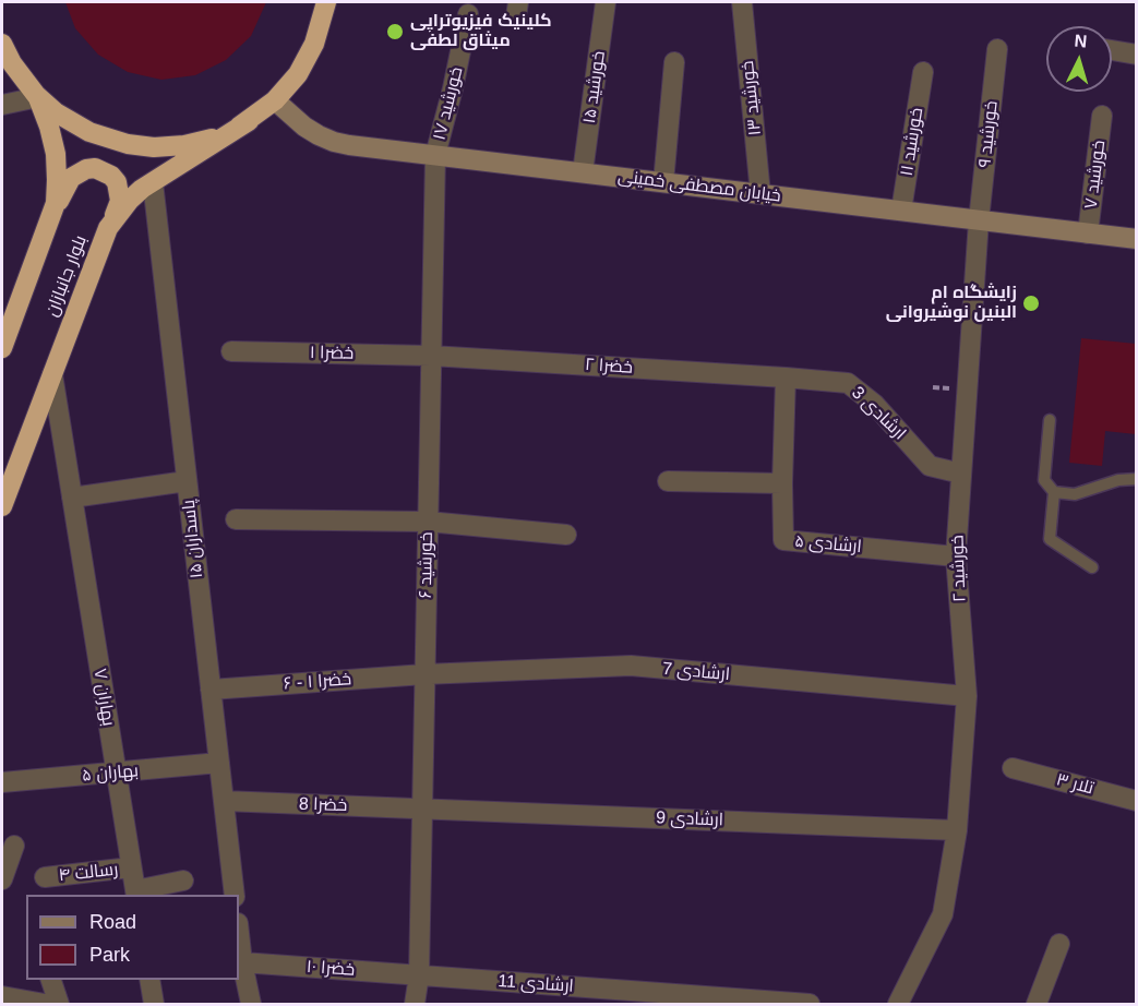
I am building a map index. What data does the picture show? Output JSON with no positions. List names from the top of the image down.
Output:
{
  "streets": {
    "highway": ["بلوار جانبازان"],
    "main road": ["خیابان مصطفی خمینی"],
    "street": [
      "خورشید ۱۵",
      "خورشید ۱۳",
      "خورشید ۱۷",
      "خورشید ۹",
      "خورشید ۱۱",
      "خورشید ۷",
      "خضرا ۱",
      "خضرا ۲",
      "ارشادی 3",
      "پاسداران ۱۵",
      "ارشادی ۵",
      "خورشید ۶",
      "خورشید ۲",
      "ارشادی 7",
      "خضرا ۱ - ۶",
      "بهاران ۷",
      "بهاران ۵",
      "تلار ۳",
      "خضرا 8",
      "ارشادی 9",
      "رسالت ۴",
      "خضرا ۱۰",
      "ارشادی 11"
    ]
  },
  "crossings": [
    ["خورشید ۱۵", "خیابان مصطفی خمینی"],
    ["خورشید ۱۳", "خیابان مصطفی خمینی"],
    ["خورشید ۱۷", "خیابان مصطفی خمینی"],
    ["خورشید ۱۷", "خورشید ۶"],
    ["خورشید ۹", "خیابان مصطفی خمینی"],
    ["خورشید ۹", "خورشید ۲"],
    ["خورشید ۱۱", "خیابان مصطفی خمینی"],
    ["خورشید ۷", "خیابان مصطفی خمینی"],
    ["خیابان مصطفی خمینی", "خورشید ۶"],
    ["خیابان مصطفی خمینی", "خورشید ۲"],
    ["بلوار جانبازان", "پاسداران ۱۵"],
    ["بلوار جانبازان", "بهاران ۷"],
    ["خضرا ۱", "خضرا ۲"],
    ["خضرا ۱", "خورشید ۶"],
    ["خضرا ۲", "ارشادی 3"],
    ["خضرا ۲", "ارشادی ۵"],
    ["خضرا ۲", "خورشید ۶"],
    ["ارشادی 3", "ارشادی ۵"],
    ["ارشادی 3", "خورشید ۲"],
    ["پاسداران ۱۵", "خضرا ۱ - ۶"],
    ["پاسداران ۱۵", "بهاران ۵"],
    ["پاسداران ۱۵", "خضرا 8"],
    ["ارشادی ۵", "خورشید ۲"],
    ["خورشید ۶", "ارشادی 7"],
    ["خورشید ۶", "خضرا ۱ - ۶"],
    ["خورشید ۶", "خضرا 8"],
    ["خورشید ۶", "ارشادی 9"],
    ["خورشید ۶", "خضرا ۱۰"],
    ["خورشید ۶", "ارشادی 11"],
    ["خورشید ۲", "ارشادی 7"],
    ["خورشید ۲", "ارشادی 9"],
    ["ارشادی 7", "خضرا ۱ - ۶"],
    ["بهاران ۷", "بهاران ۵"],
    ["بهاران ۷", "رسالت ۴"],
    ["خضرا 8", "ارشادی 9"],
    ["خضرا ۱۰", "ارشادی 11"]
  ],
  "places": ["کلینیک فیزیوتراپی میثاق لطفی", "زایشگاه ام البنین نوشیروانی"],
  "legend": ["Road", "Park"],
  "north": "top"
}
